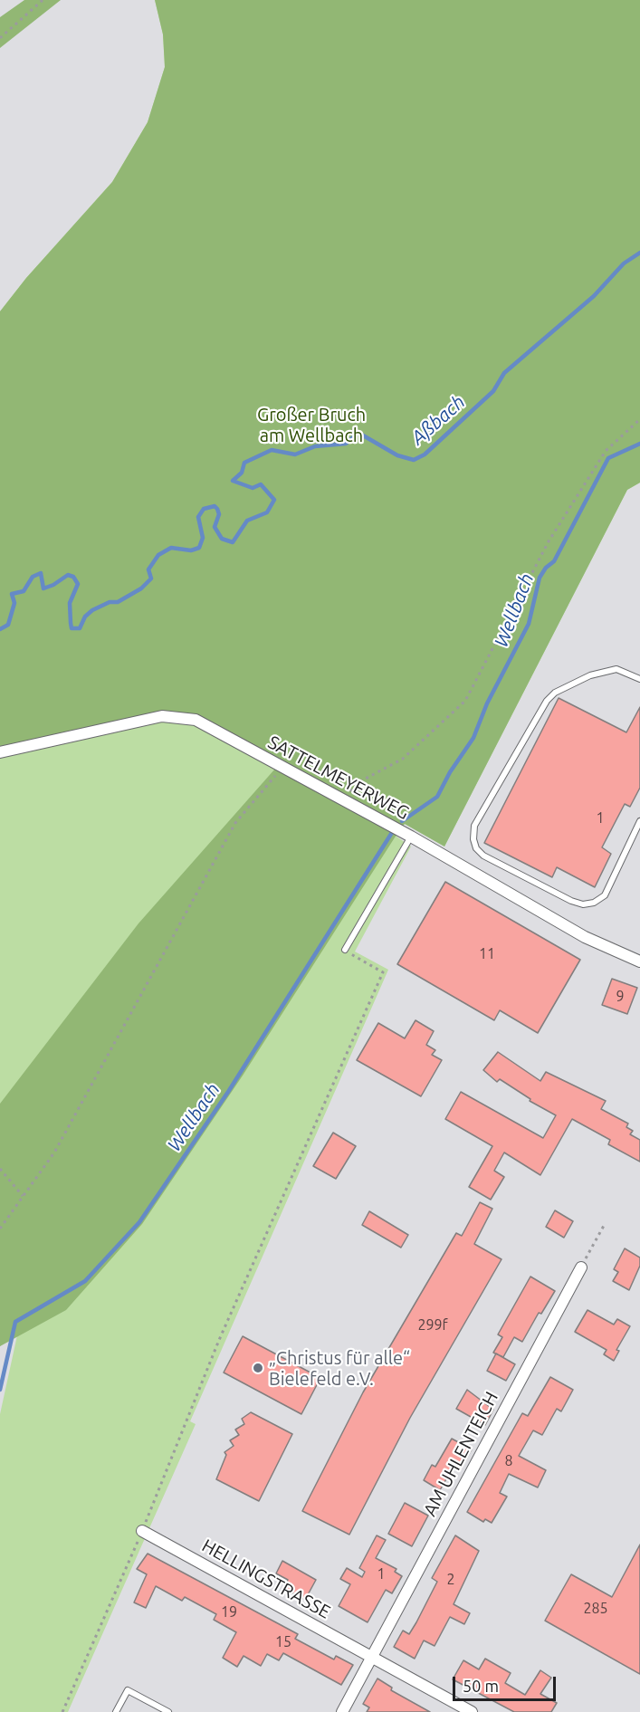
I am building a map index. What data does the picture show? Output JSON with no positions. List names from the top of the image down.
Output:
{
  "streets": {
    "street": ["SATTELMEYERWEG", "AM UHLENTEICH", "HELLINGSTRASSE"]
  },
  "crossings": [
    ["AM UHLENTEICH", "HELLINGSTRASSE"]
  ],
  "water": ["Aßbach", "Wellbach"],
  "parks": ["Großer Bruch am Wellbach"],
  "places": ["„Christus für alle“ Bielefeld e.V."],
  "house_numbers": [
    "1",
    "11",
    "9",
    "299f",
    "8",
    "1",
    "2",
    "285",
    "19",
    "15"
  ],
  "scale_bar": "50 m"
}
